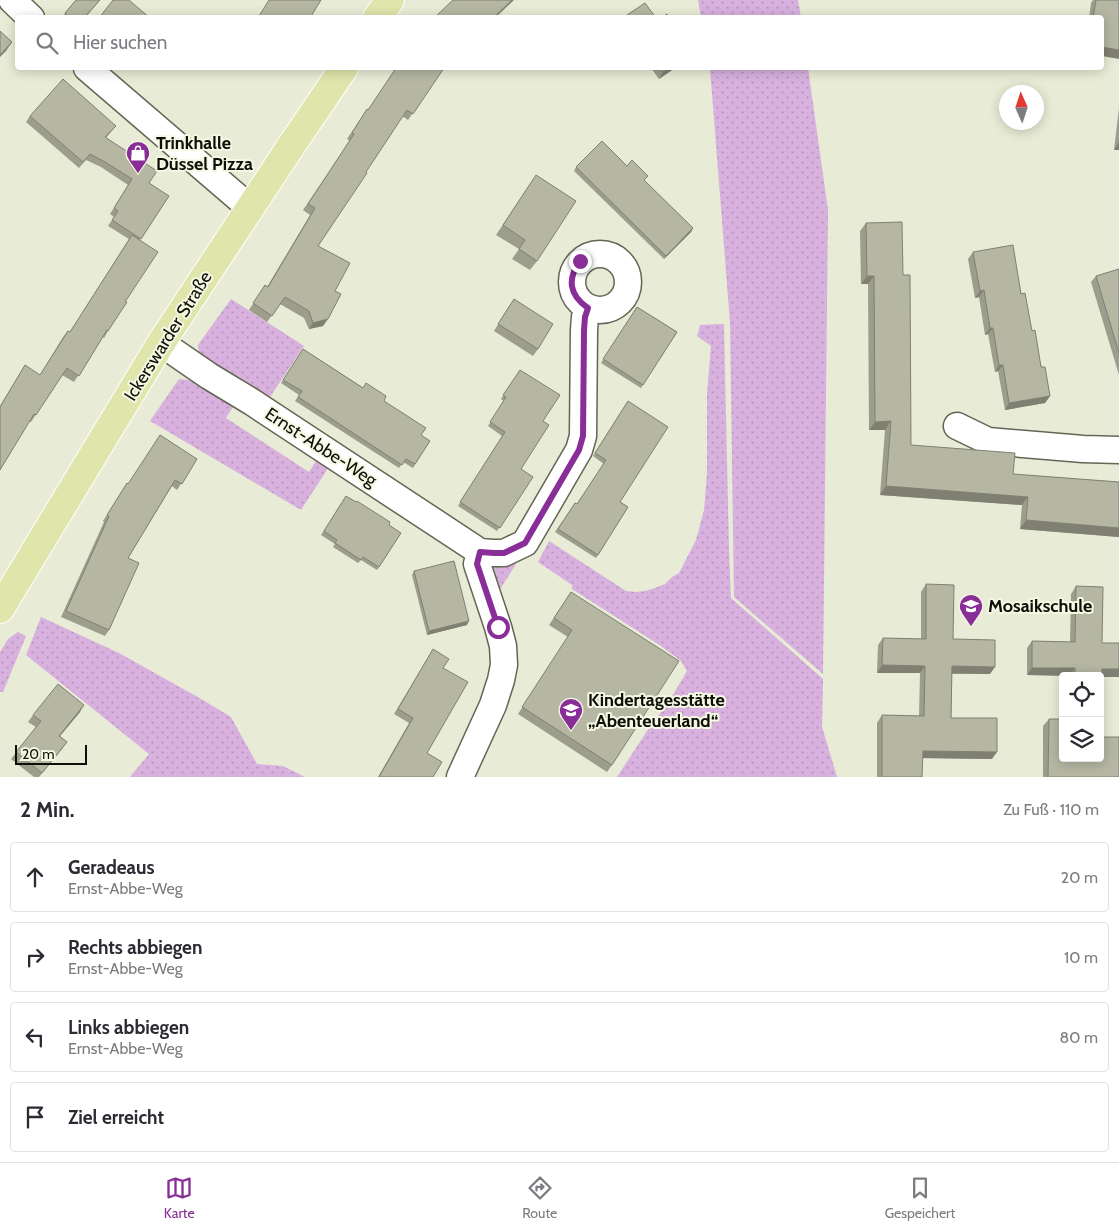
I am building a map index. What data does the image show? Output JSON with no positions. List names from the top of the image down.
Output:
{
  "streets": {
    "main road": ["Ickerswarder Straße"],
    "street": ["Ernst-Abbe-Weg"]
  },
  "crossings": [
    ["Ickerswarder Straße", "Ernst-Abbe-Weg"]
  ],
  "places": {
    "shop": ["Trinkhalle Düssel Pizza"],
    "school or university": ["Mosaikschule", "Kindertagesstätte „Abenteuerland“"]
  },
  "scale_bar": "20 m",
  "north": "top",
  "page": {
    "search": "Hier suchen",
    "scale": "20 m",
    "heading": ["2 Min.", "Zu Fuß · 110 m"],
    "list": [
      ["Geradeaus", "Ernst-Abbe-Weg", "20 m"],
      ["Rechts abbiegen", "Ernst-Abbe-Weg", "10 m"],
      ["Links abbiegen", "Ernst-Abbe-Weg", "80 m"],
      "Ziel erreicht"
    ],
    "nav": ["Karte", "Route", "Gespeichert"]
  }
}
